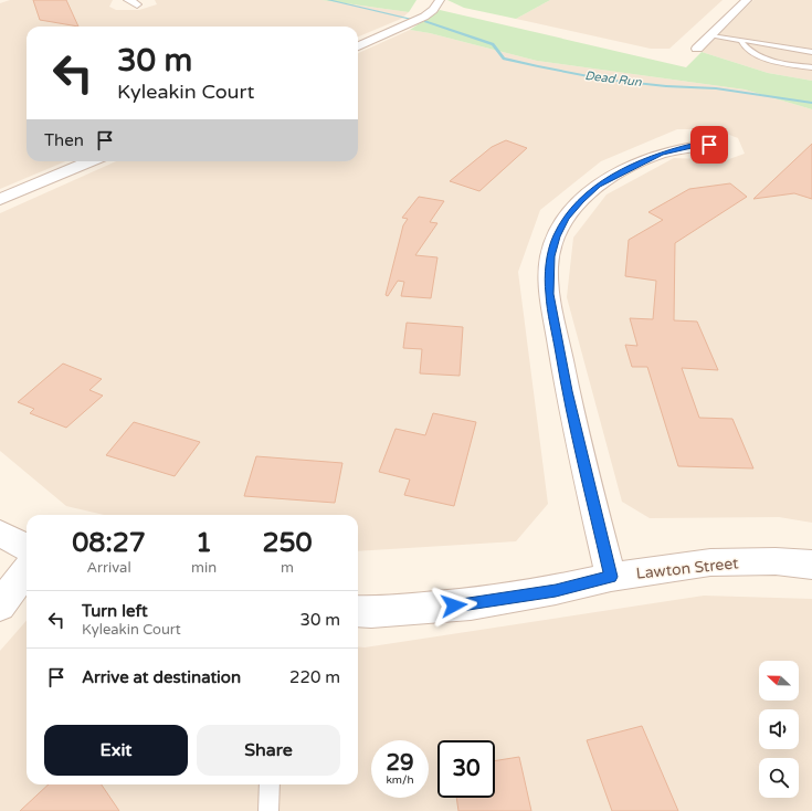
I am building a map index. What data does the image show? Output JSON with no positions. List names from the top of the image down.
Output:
{
  "streets": {
    "street": ["Lawton Street"]
  },
  "water": ["Dead Run"],
  "north": "left",
  "page": {
    "turn": ["30 m", "Kyleakin Court"],
    "then": "Then",
    "eta": [
      "08:27",
      "Arrival",
      "1",
      "min",
      "250",
      "m"
    ],
    "list": [
      {
        "name": "Turn left",
        "note": "Kyleakin Court",
        "value": "30 m"
      },
      {
        "name": "Arrive at destination",
        "value": "220 m"
      }
    ],
    "buttons": ["Exit", "Share"],
    "speed": "29 km/h",
    "limit": "30"
  }
}
